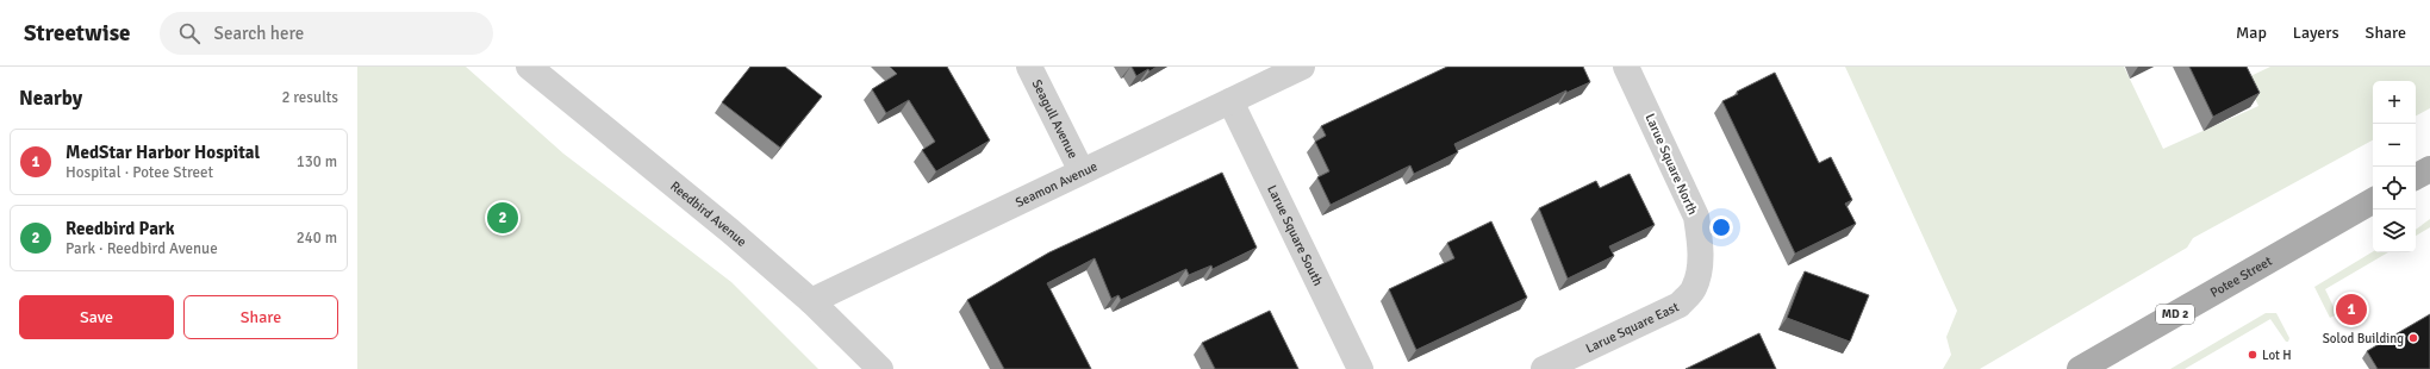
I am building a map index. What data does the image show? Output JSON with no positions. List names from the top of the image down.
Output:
{
  "streets": {
    "main road": ["Potee Street", "MD 2"],
    "street": [
      "Seagull Avenue",
      "Larue Square North",
      "Seamon Avenue",
      "Reedbird Avenue",
      "Larue Square South",
      "Larue Square East"
    ]
  },
  "crossings": [
    ["Seagull Avenue", "Seamon Avenue"],
    ["Larue Square North", "Larue Square East"],
    ["Seamon Avenue", "Reedbird Avenue"],
    ["Seamon Avenue", "Larue Square South"]
  ],
  "places": ["Solod Building", "Lot H"],
  "page": {
    "header": "Streetwise",
    "search": "Search here",
    "nav": ["Map", "Layers", "Share"],
    "heading": ["Nearby", "2 results"],
    "map_buttons": ["+", "−"],
    "list": [
      {
        "mark": "1",
        "name": "MedStar Harbor Hospital",
        "note": "Hospital · Potee Street",
        "value": "130 m"
      },
      {
        "mark": "2",
        "name": "Reedbird Park",
        "note": "Park · Reedbird Avenue",
        "value": "240 m"
      }
    ],
    "pins": ["2", "1"],
    "buttons": ["Save", "Share"]
  }
}
